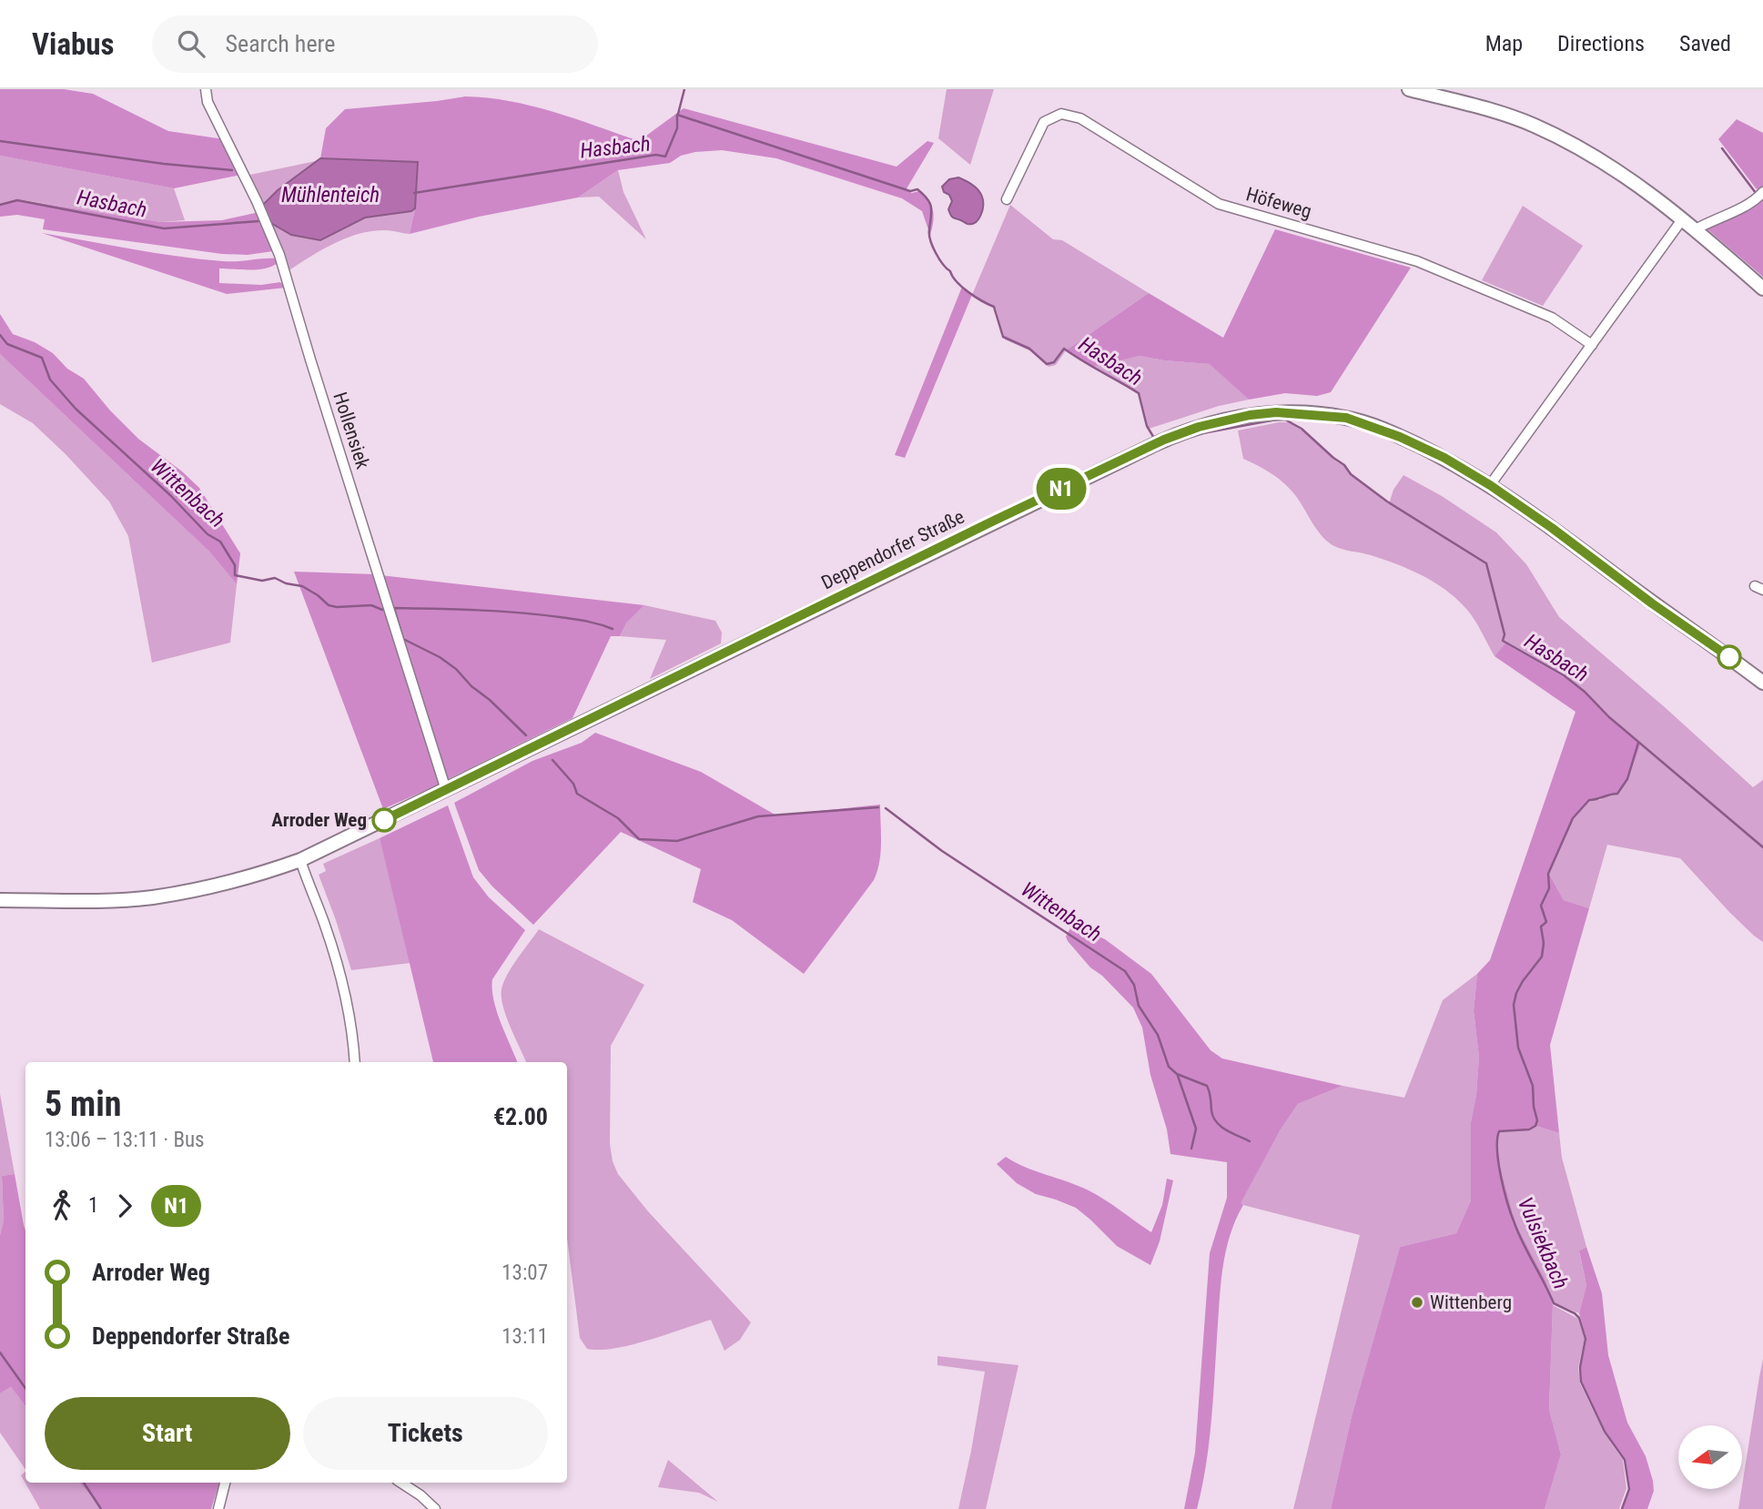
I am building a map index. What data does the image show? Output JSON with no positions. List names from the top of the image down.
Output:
{
  "streets": {
    "street": ["Höfeweg", "Hollensiek", "Deppendorfer Straße"]
  },
  "crossings": [
    ["Hollensiek", "Deppendorfer Straße"]
  ],
  "water": [
    "Hasbach",
    "Mühlenteich",
    "Wittenbach",
    "Vulsiekbach"
  ],
  "places": ["Arroder Weg", "Wittenberg"],
  "lines": ["bus line N1"],
  "north": "left",
  "page": {
    "header": "Viabus",
    "search": "Search here",
    "nav": ["Map", "Directions", "Saved"],
    "on_map": "N1",
    "heading": ["5 min", "13:06 – 13:11 · Bus", "€2.00"],
    "legs": ["1", "N1"],
    "list": [
      {
        "name": "Arroder Weg",
        "value": "13:07"
      },
      {
        "name": "Deppendorfer Straße",
        "value": "13:11"
      }
    ],
    "buttons": ["Start", "Tickets"]
  }
}
